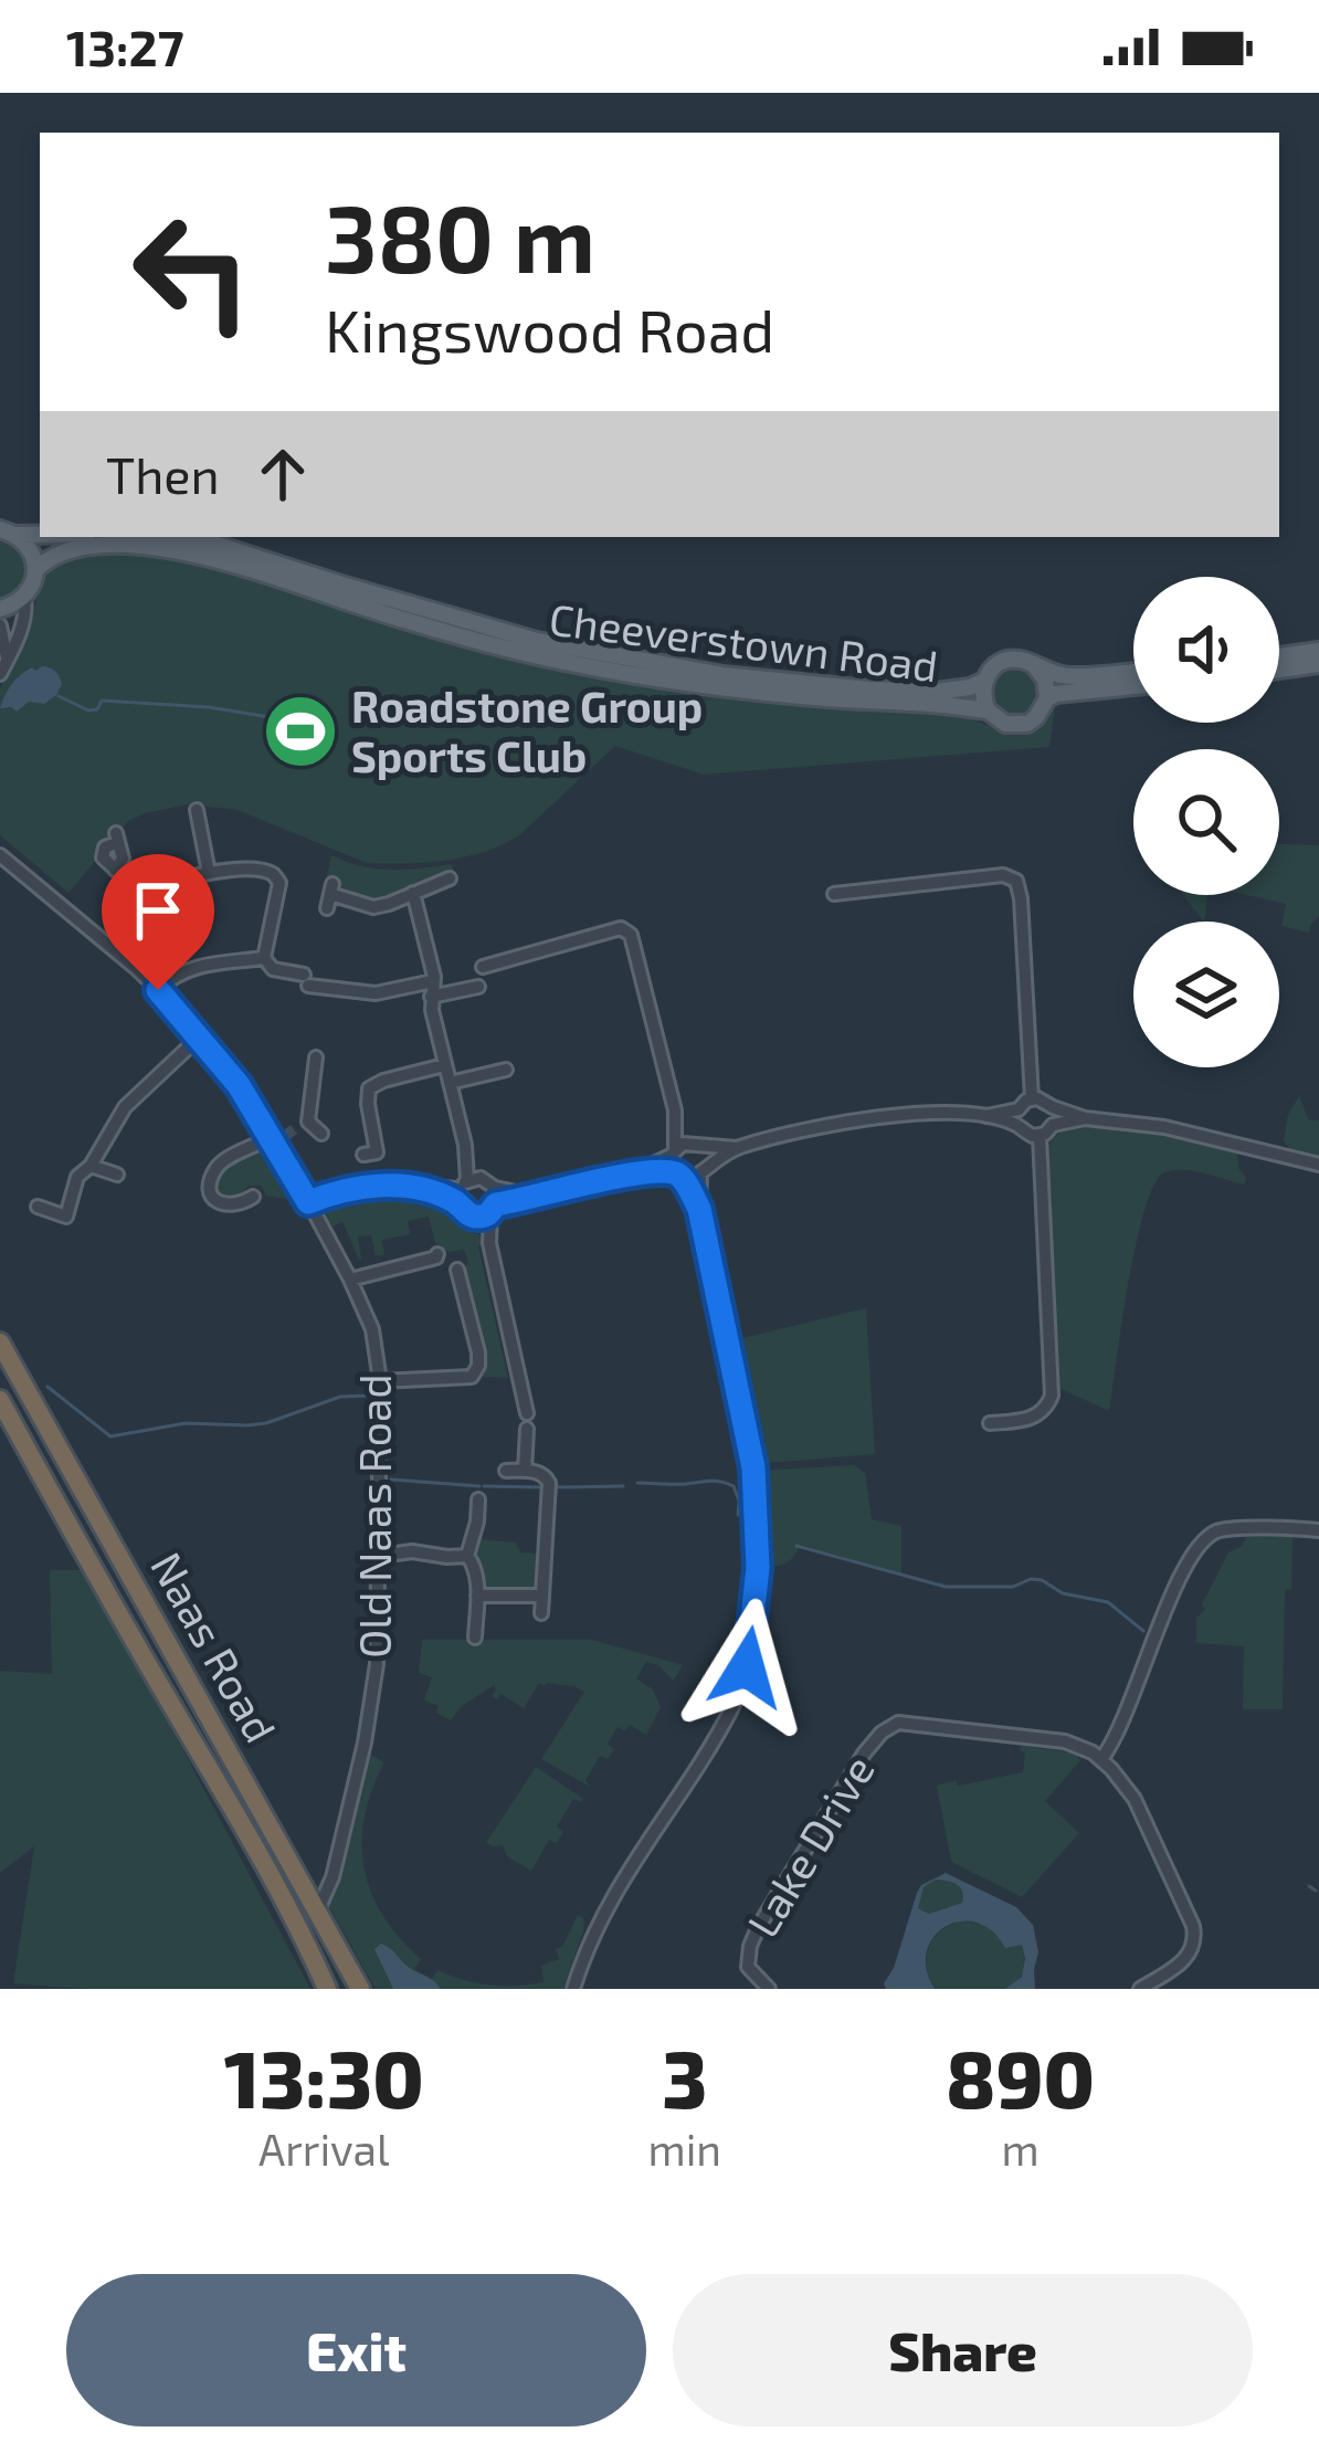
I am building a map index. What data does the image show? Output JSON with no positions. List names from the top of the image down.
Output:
{
  "streets": {
    "highway": ["Naas Road"],
    "main road": ["Cheeverstown Road"],
    "street": ["Old Naas Road", "Lake Drive"]
  },
  "crossings": [
    ["Old Naas Road", "Naas Road"]
  ],
  "places": {
    "sports": ["Roadstone Group Sports Club"]
  },
  "page": {
    "status": "13:27",
    "turn": ["380 m", "Kingswood Road"],
    "then": "Then",
    "eta": [
      "13:30",
      "Arrival",
      "3",
      "min",
      "890",
      "m"
    ],
    "buttons": ["Exit", "Share"]
  }
}
